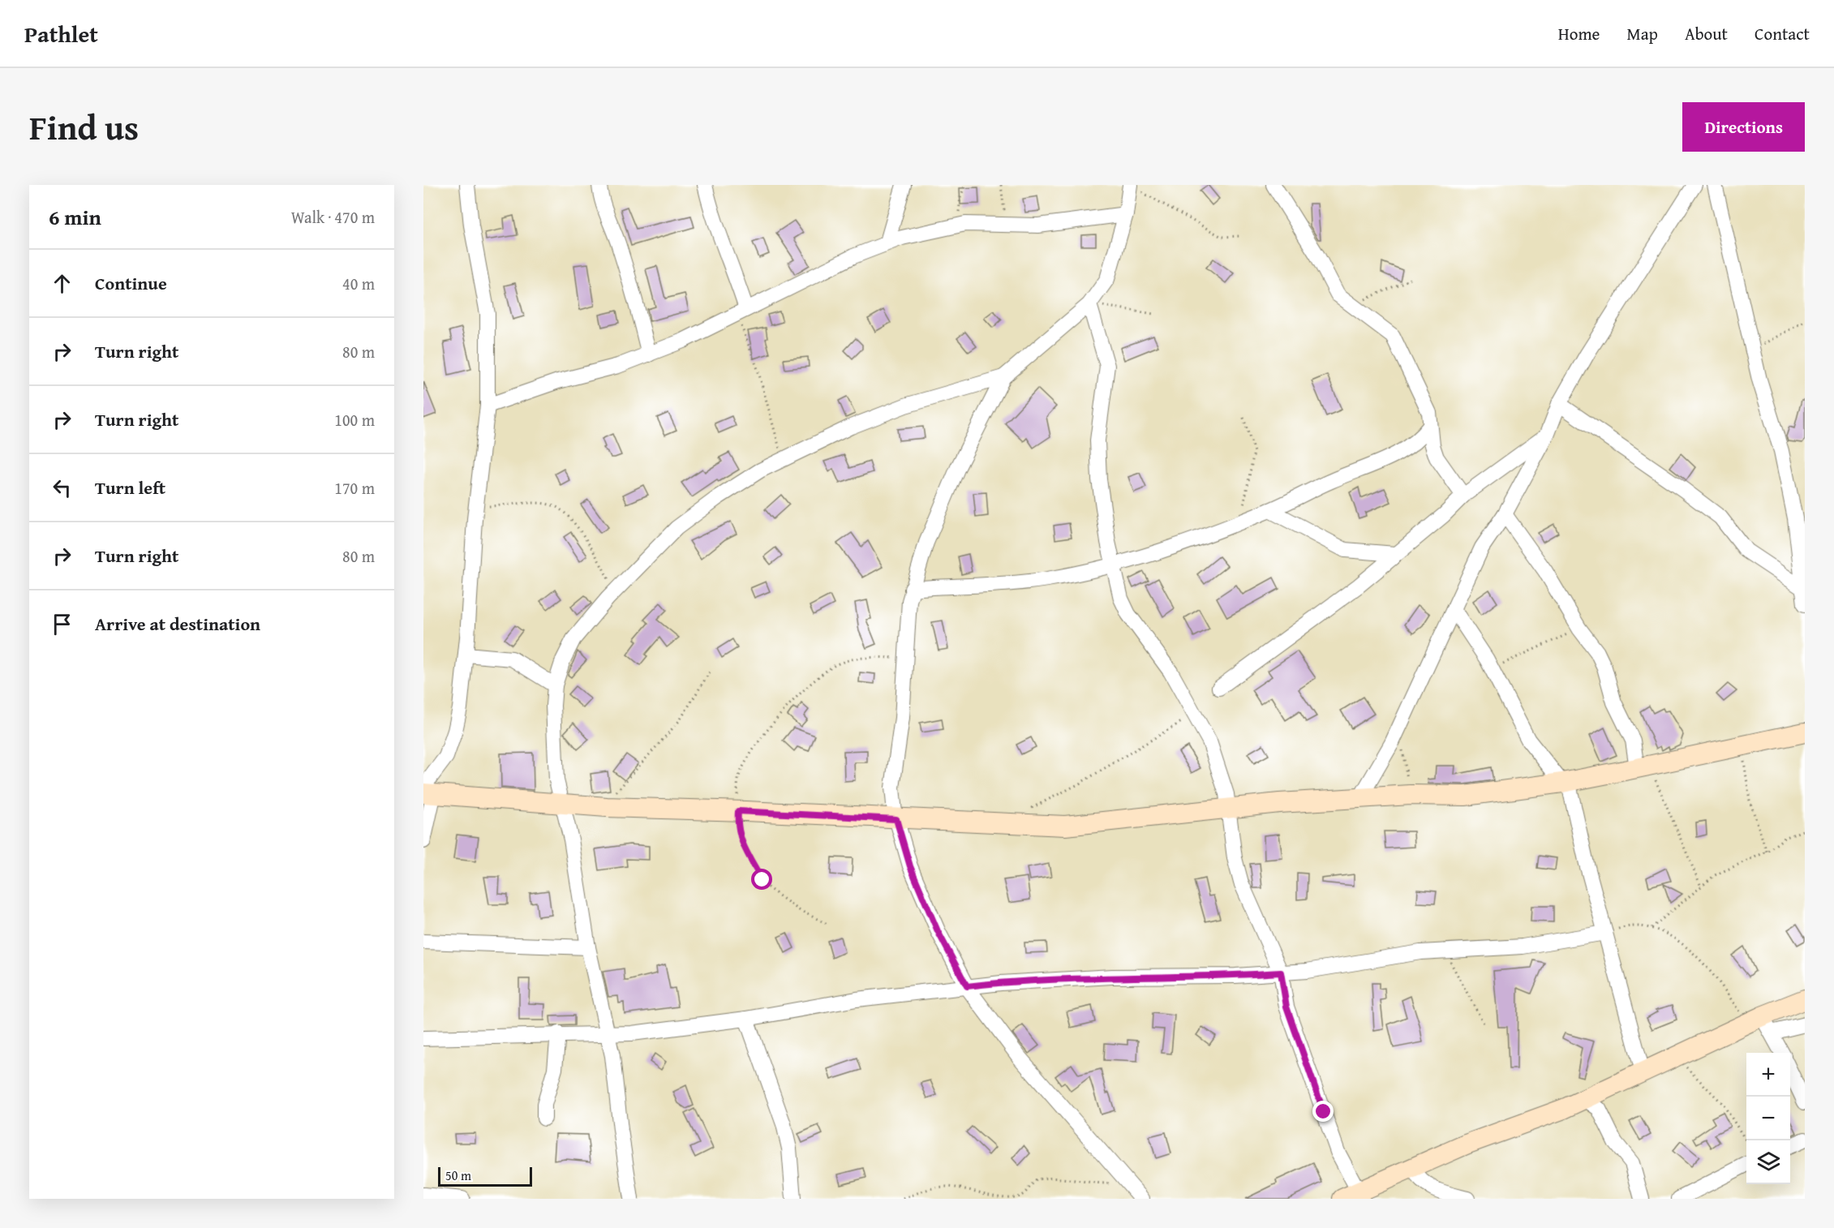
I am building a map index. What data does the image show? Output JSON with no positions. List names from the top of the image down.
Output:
{
  "scale_bar": "50 m",
  "page": {
    "header": "Pathlet",
    "nav": [
      "Home",
      "Map",
      "About",
      "Contact"
    ],
    "title": "Find us",
    "buttons": "Directions",
    "heading": ["6 min", "Walk · 470 m"],
    "list": [
      ["Continue", "40 m"],
      ["Turn right", "80 m"],
      ["Turn right", "100 m"],
      ["Turn left", "170 m"],
      ["Turn right", "80 m"],
      "Arrive at destination"
    ],
    "map_buttons": ["+", "−"],
    "scale": "50 m"
  }
}
